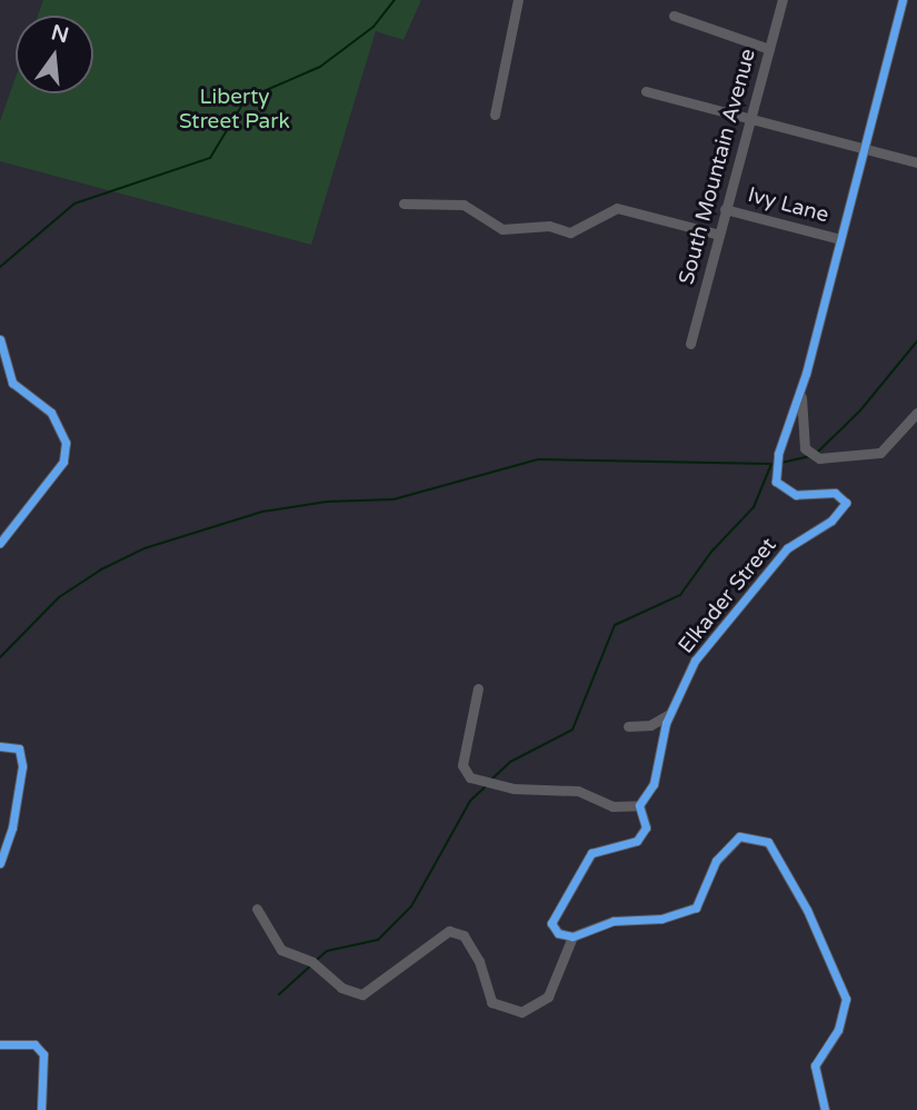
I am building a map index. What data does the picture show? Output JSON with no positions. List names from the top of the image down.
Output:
{
  "streets": {
    "street": ["South Mountain Avenue", "Ivy Lane", "Elkader Street"]
  },
  "crossings": [
    ["South Mountain Avenue", "Ivy Lane"],
    ["Ivy Lane", "Elkader Street"]
  ],
  "parks": ["Liberty Street Park"],
  "north": "top"
}
